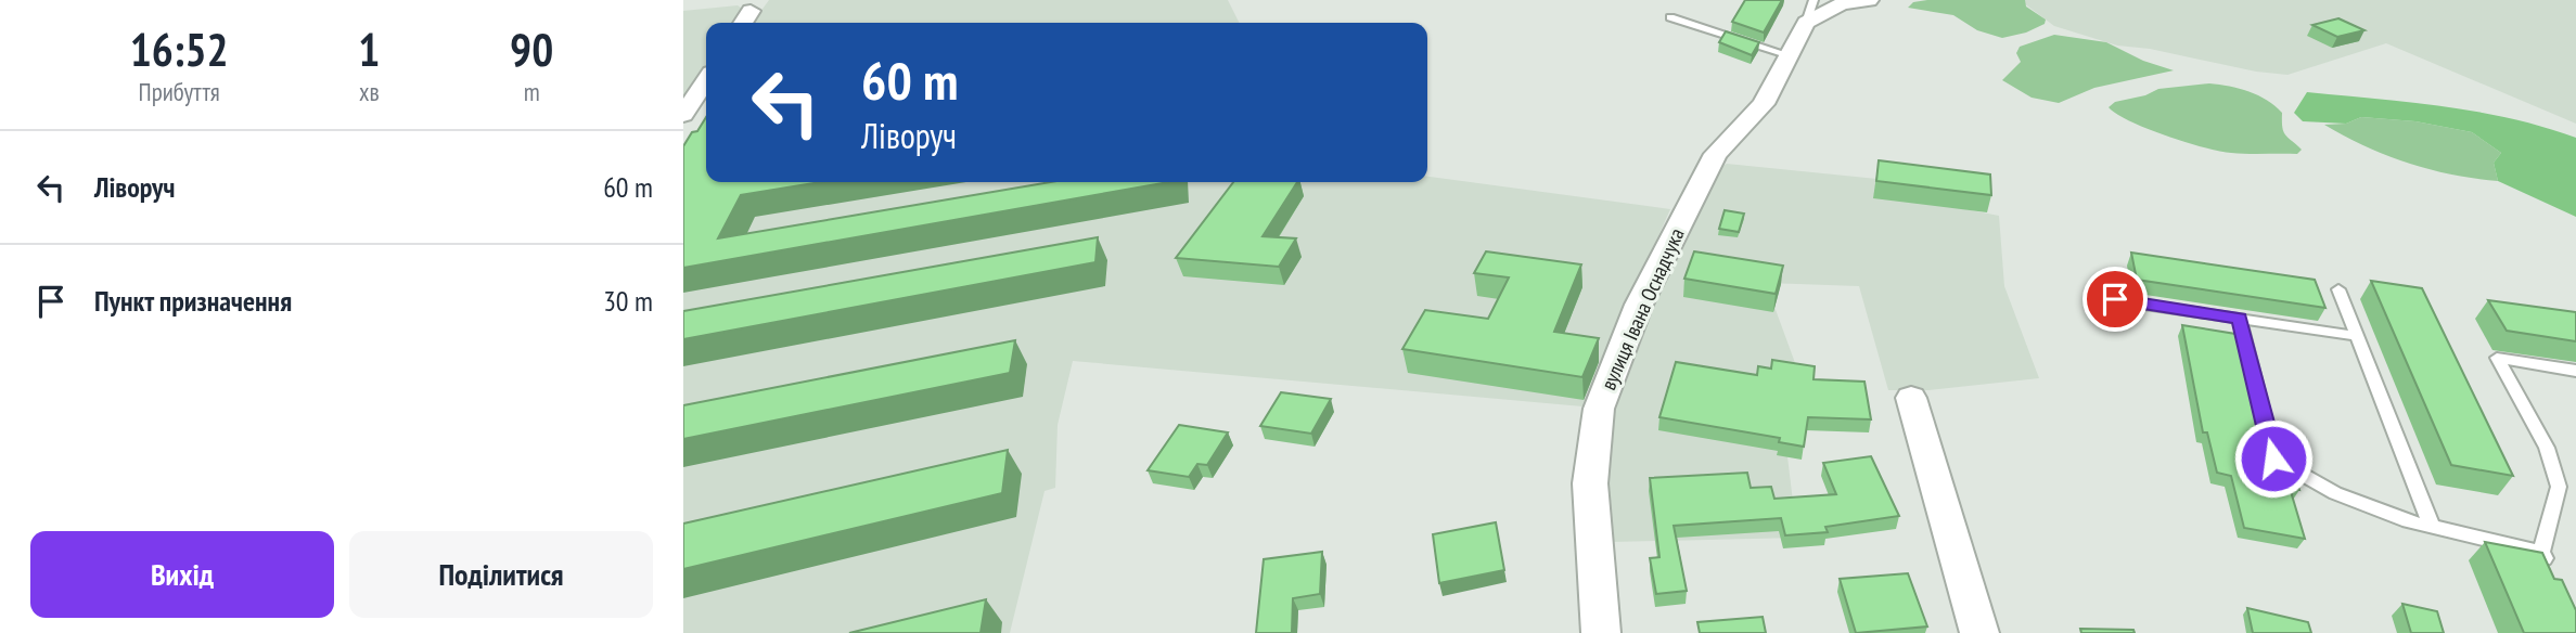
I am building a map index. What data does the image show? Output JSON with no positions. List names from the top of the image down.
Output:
{
  "streets": {
    "street": ["вулиця Івана Оснадчука"]
  },
  "page": {
    "eta": [
      "16:52",
      "Прибуття",
      "1",
      "хв",
      "90",
      "m"
    ],
    "turn": ["60 m", "Ліворуч"],
    "list": [
      {
        "name": "Ліворуч",
        "value": "60 m"
      },
      {
        "name": "Пункт призначення",
        "value": "30 m"
      }
    ],
    "buttons": ["Вихід", "Поділитися"]
  }
}
